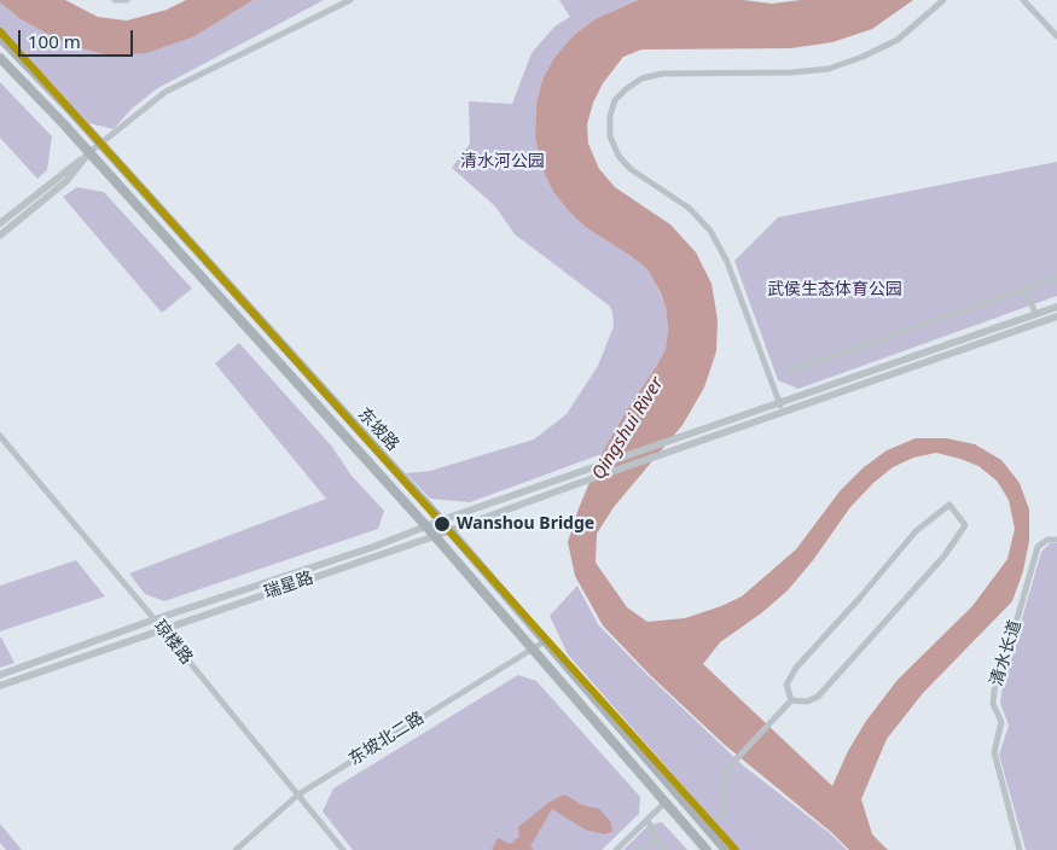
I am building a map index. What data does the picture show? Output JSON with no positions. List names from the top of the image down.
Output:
{
  "streets": {
    "main road": ["东坡路"],
    "street": [
      "瑞星路",
      "琼楼路",
      "清水长道",
      "东坡北二路"
    ]
  },
  "crossings": [
    ["东坡路", "瑞星路"],
    ["东坡路", "东坡北二路"],
    ["瑞星路", "琼楼路"],
    ["琼楼路", "东坡北二路"]
  ],
  "water": ["Qingshui River"],
  "parks": ["清水河公园", "武侯生态体育公园"],
  "places": ["Wanshou Bridge"],
  "scale_bar": "100 m"
}
